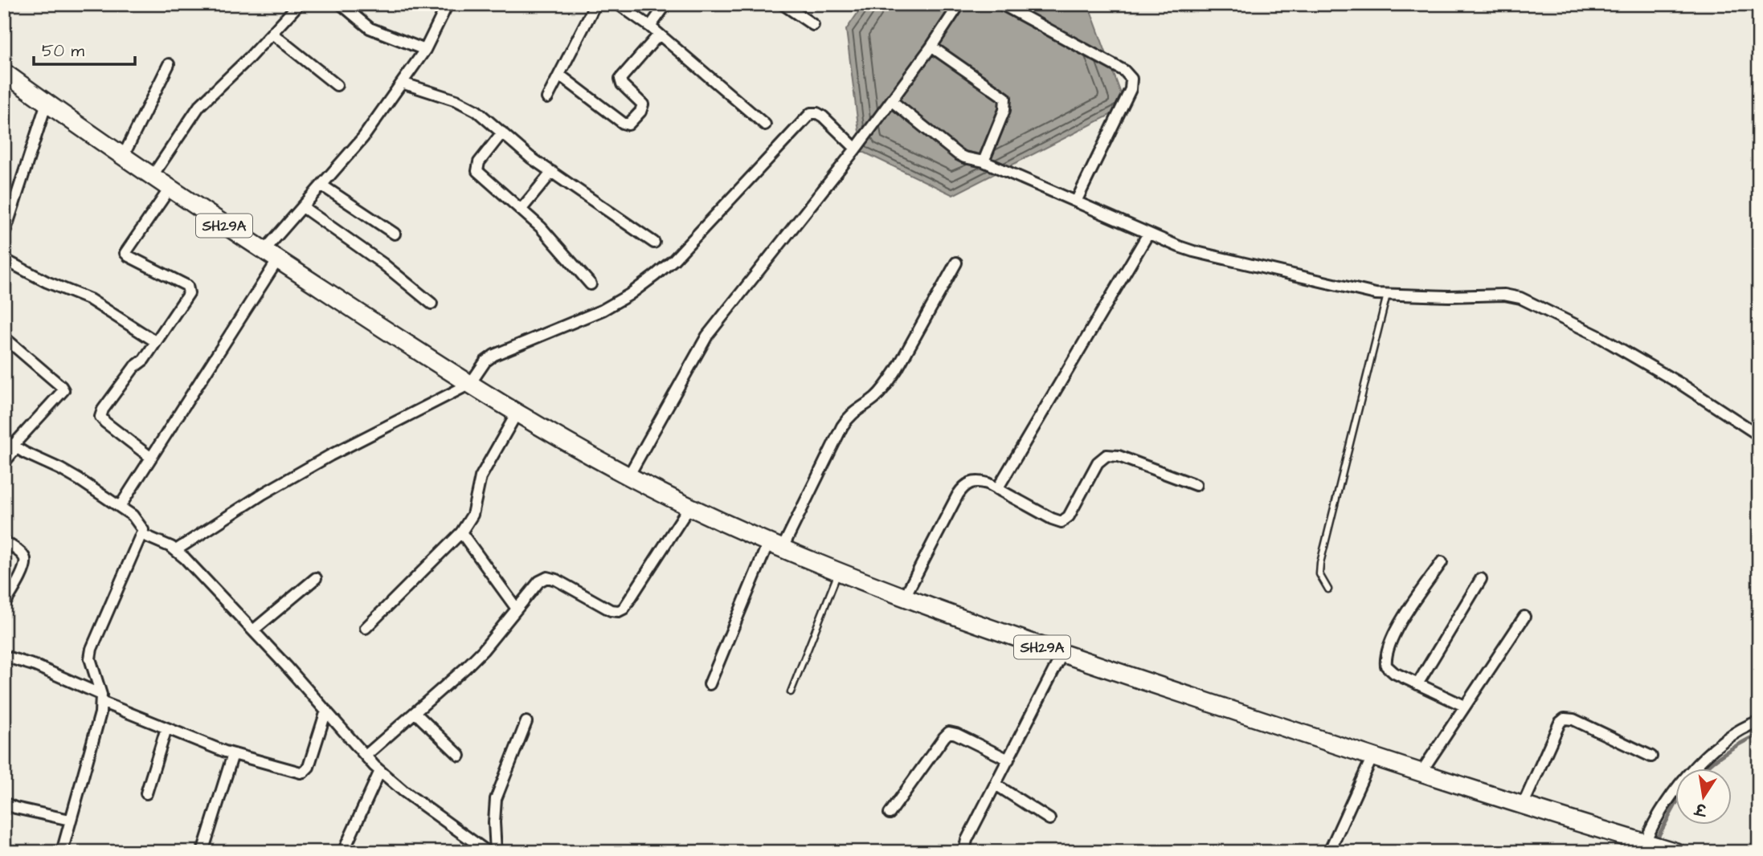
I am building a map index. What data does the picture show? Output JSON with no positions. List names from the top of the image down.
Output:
{
  "streets": {
    "main road": ["SH29A"]
  },
  "scale_bar": "50 m",
  "north": "bottom"
}
